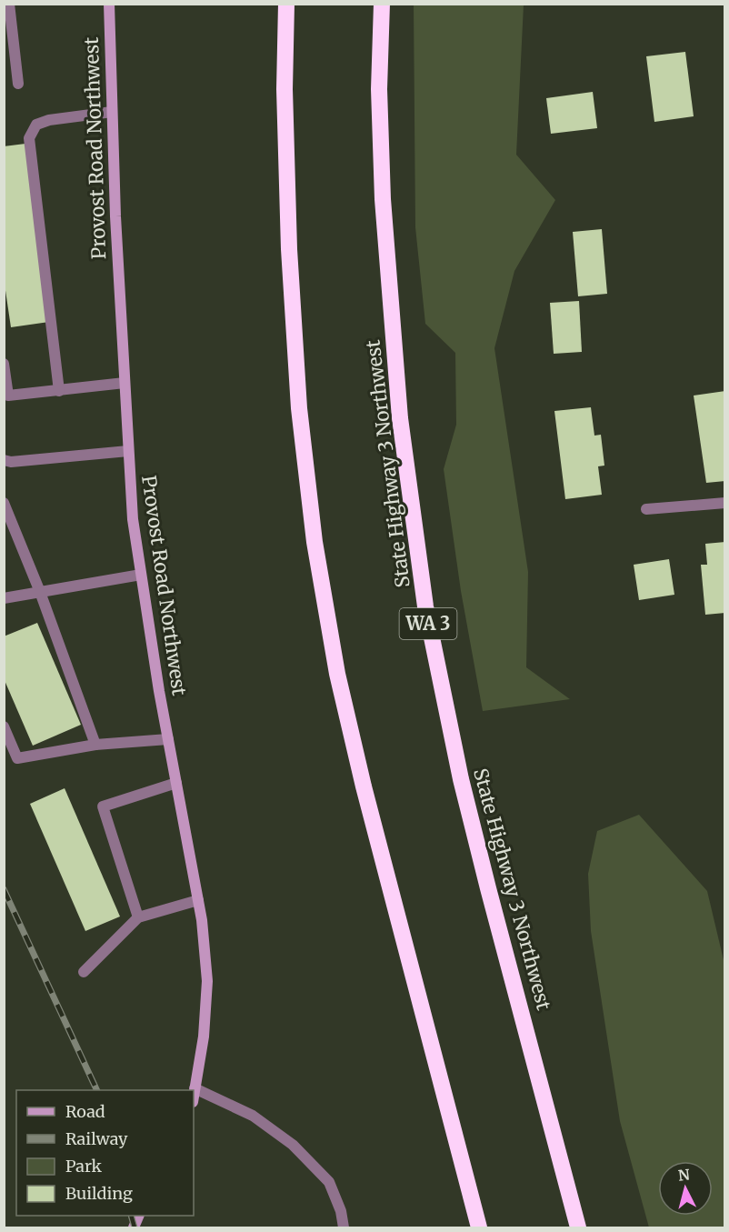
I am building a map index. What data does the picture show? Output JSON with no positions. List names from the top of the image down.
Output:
{
  "streets": {
    "highway": ["State Highway 3 Northwest", "WA 3"],
    "street": ["Provost Road Northwest"]
  },
  "legend": [
    "Road",
    "Railway",
    "Park",
    "Building"
  ],
  "north": "top"
}
